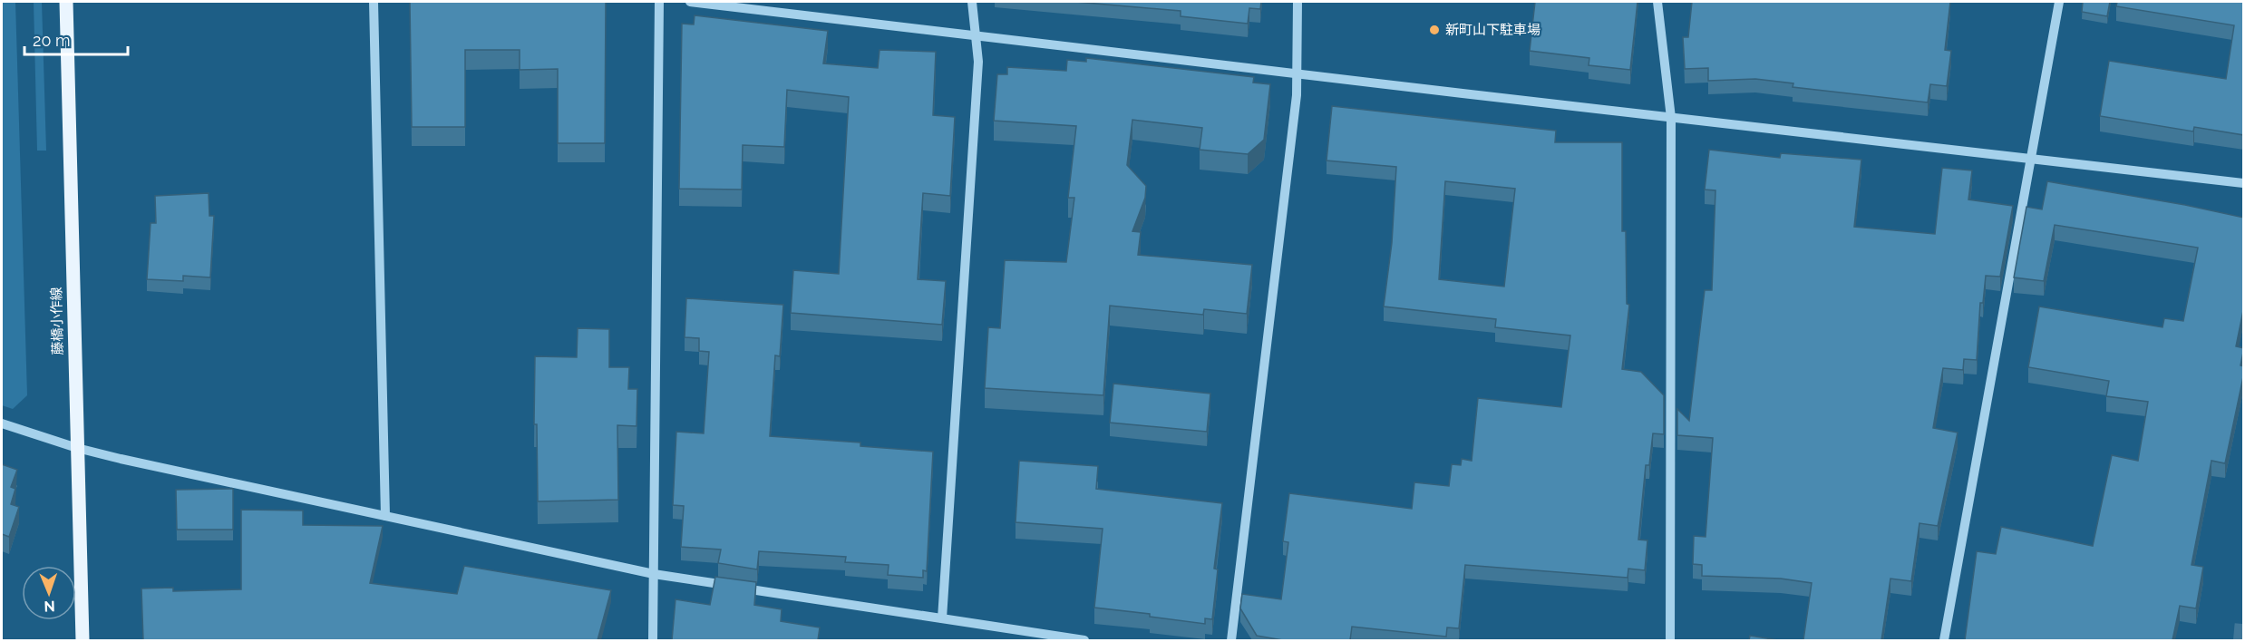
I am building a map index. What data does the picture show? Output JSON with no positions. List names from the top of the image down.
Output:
{
  "streets": {
    "main road": ["藤橋小作線"]
  },
  "places": ["新町山下駐車場"],
  "scale_bar": "20 m",
  "north": "bottom"
}
